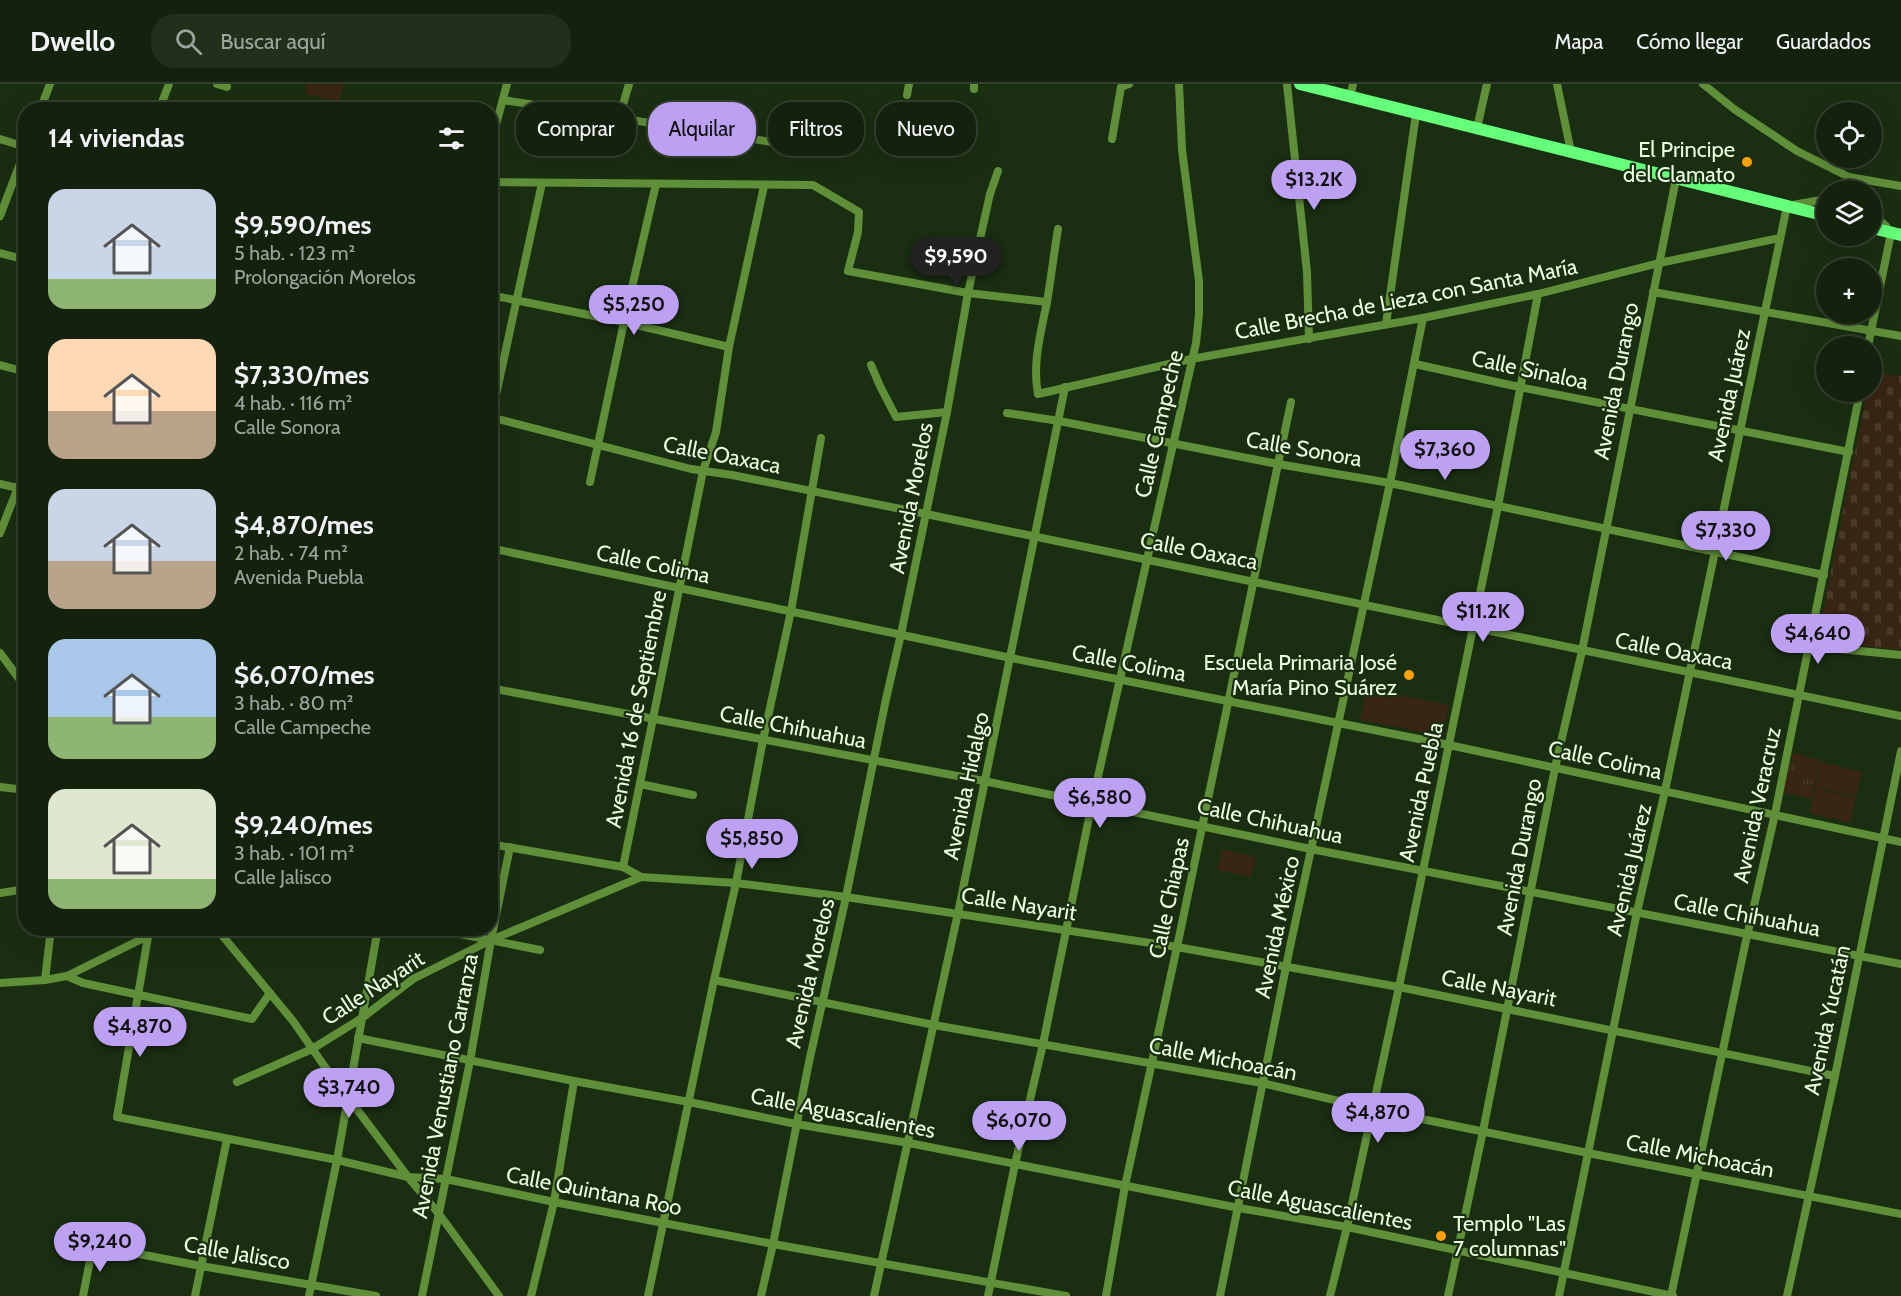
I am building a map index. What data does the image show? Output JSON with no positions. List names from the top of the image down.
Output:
{
  "streets": {
    "street": [
      "Calle Brecha de Lieza con Santa María",
      "Calle Sinaloa",
      "Avenida Durango",
      "Avenida Juárez",
      "Calle Campeche",
      "Calle Sonora",
      "Calle Oaxaca",
      "Avenida Morelos",
      "Calle Colima",
      "Avenida 16 de Septiembre",
      "Calle Chihuahua",
      "Avenida Hidalgo",
      "Avenida Puebla",
      "Avenida Veracruz",
      "Calle Chiapas",
      "Calle Nayarit",
      "Avenida México",
      "Avenida Yucatán",
      "Calle Michoacán",
      "Avenida Venustiano Carranza",
      "Calle Aguascalientes",
      "Calle Quintana Roo",
      "Calle Jalisco"
    ]
  },
  "crossings": [
    ["Calle Brecha de Lieza con Santa María", "Avenida Durango"],
    ["Calle Brecha de Lieza con Santa María", "Avenida Juárez"],
    ["Calle Brecha de Lieza con Santa María", "Calle Campeche"],
    ["Calle Brecha de Lieza con Santa María", "Avenida Hidalgo"],
    ["Calle Brecha de Lieza con Santa María", "Avenida Puebla"],
    ["Calle Brecha de Lieza con Santa María", "Avenida México"],
    ["Calle Sinaloa", "Avenida Durango"],
    ["Calle Sinaloa", "Avenida Juárez"],
    ["Calle Sinaloa", "Avenida Puebla"],
    ["Calle Sinaloa", "Avenida Veracruz"],
    ["Calle Sinaloa", "Avenida México"],
    ["Avenida Durango", "Calle Sonora"],
    ["Avenida Durango", "Calle Oaxaca"],
    ["Avenida Durango", "Calle Colima"],
    ["Avenida Durango", "Calle Chihuahua"],
    ["Avenida Durango", "Calle Nayarit"],
    ["Avenida Durango", "Calle Michoacán"],
    ["Avenida Durango", "Calle Aguascalientes"],
    ["Avenida Juárez", "Calle Sonora"],
    ["Avenida Juárez", "Calle Oaxaca"],
    ["Avenida Juárez", "Calle Colima"],
    ["Avenida Juárez", "Calle Chihuahua"],
    ["Avenida Juárez", "Calle Nayarit"],
    ["Avenida Juárez", "Calle Michoacán"],
    ["Avenida Juárez", "Calle Aguascalientes"],
    ["Calle Campeche", "Calle Sonora"],
    ["Calle Campeche", "Calle Oaxaca"],
    ["Calle Campeche", "Calle Colima"],
    ["Calle Campeche", "Calle Chihuahua"],
    ["Calle Campeche", "Calle Nayarit"],
    ["Calle Campeche", "Calle Michoacán"],
    ["Calle Campeche", "Calle Aguascalientes"],
    ["Calle Campeche", "Calle Quintana Roo"],
    ["Calle Sonora", "Avenida Hidalgo"],
    ["Calle Sonora", "Avenida Puebla"],
    ["Calle Sonora", "Avenida Veracruz"],
    ["Calle Sonora", "Calle Chiapas"],
    ["Calle Sonora", "Avenida México"],
    ["Calle Oaxaca", "Avenida Morelos"],
    ["Calle Oaxaca", "Avenida 16 de Septiembre"],
    ["Calle Oaxaca", "Avenida Hidalgo"],
    ["Calle Oaxaca", "Avenida Puebla"],
    ["Calle Oaxaca", "Avenida Veracruz"],
    ["Calle Oaxaca", "Calle Chiapas"],
    ["Calle Oaxaca", "Avenida México"],
    ["Avenida Morelos", "Calle Colima"],
    ["Avenida Morelos", "Calle Chihuahua"],
    ["Avenida Morelos", "Calle Nayarit"],
    ["Avenida Morelos", "Calle Michoacán"],
    ["Avenida Morelos", "Calle Aguascalientes"],
    ["Avenida Morelos", "Calle Quintana Roo"],
    ["Calle Colima", "Avenida 16 de Septiembre"],
    ["Calle Colima", "Avenida Hidalgo"],
    ["Calle Colima", "Avenida Puebla"],
    ["Calle Colima", "Avenida Veracruz"],
    ["Calle Colima", "Calle Chiapas"],
    ["Calle Colima", "Avenida México"],
    ["Calle Colima", "Avenida Yucatán"],
    ["Avenida 16 de Septiembre", "Calle Chihuahua"],
    ["Calle Chihuahua", "Avenida Hidalgo"],
    ["Calle Chihuahua", "Avenida Puebla"],
    ["Calle Chihuahua", "Avenida Veracruz"],
    ["Calle Chihuahua", "Calle Chiapas"],
    ["Calle Chihuahua", "Avenida México"],
    ["Calle Chihuahua", "Avenida Yucatán"],
    ["Avenida Hidalgo", "Calle Nayarit"],
    ["Avenida Hidalgo", "Calle Michoacán"],
    ["Avenida Hidalgo", "Calle Aguascalientes"],
    ["Avenida Hidalgo", "Calle Quintana Roo"],
    ["Avenida Puebla", "Calle Nayarit"],
    ["Avenida Puebla", "Calle Michoacán"],
    ["Avenida Puebla", "Calle Aguascalientes"],
    ["Avenida Veracruz", "Calle Nayarit"],
    ["Avenida Veracruz", "Calle Michoacán"],
    ["Avenida Veracruz", "Calle Aguascalientes"],
    ["Calle Chiapas", "Calle Nayarit"],
    ["Calle Chiapas", "Calle Michoacán"],
    ["Calle Chiapas", "Calle Aguascalientes"],
    ["Calle Nayarit", "Avenida México"],
    ["Calle Nayarit", "Avenida Yucatán"],
    ["Calle Nayarit", "Avenida Venustiano Carranza"],
    ["Avenida México", "Calle Michoacán"],
    ["Avenida México", "Calle Aguascalientes"],
    ["Avenida Yucatán", "Calle Michoacán"],
    ["Avenida Venustiano Carranza", "Calle Aguascalientes"],
    ["Avenida Venustiano Carranza", "Calle Quintana Roo"]
  ],
  "places": ["El Principe del Clamato", "Escuela Primaria José María Pino Suárez", "Templo \"Las 7 columnas\""],
  "page": {
    "header": "Dwello",
    "search": "Buscar aquí",
    "nav": ["Mapa", "Cómo llegar", "Guardados"],
    "map_buttons": ["+", "−"],
    "chip": [
      "Comprar",
      "Alquilar",
      "Filtros",
      "Nuevo"
    ],
    "heading": "14 viviendas",
    "price": [
      "$13.2K",
      "$9,590",
      "$5,250",
      "$7,360",
      "$7,330",
      "$11.2K",
      "$4,640",
      "$6,580",
      "$5,850",
      "$4,870",
      "$3,740",
      "$4,870",
      "$6,070",
      "$9,240"
    ],
    "list": [
      {
        "name": "$9,590/mes",
        "note": "5 hab. · 123 m² · Prolongación Morelos"
      },
      {
        "name": "$7,330/mes",
        "note": "4 hab. · 116 m² · Calle Sonora"
      },
      {
        "name": "$4,870/mes",
        "note": "2 hab. · 74 m² · Avenida Puebla"
      },
      {
        "name": "$6,070/mes",
        "note": "3 hab. · 80 m² · Calle Campeche"
      },
      {
        "name": "$9,240/mes",
        "note": "3 hab. · 101 m² · Calle Jalisco"
      }
    ]
  }
}
